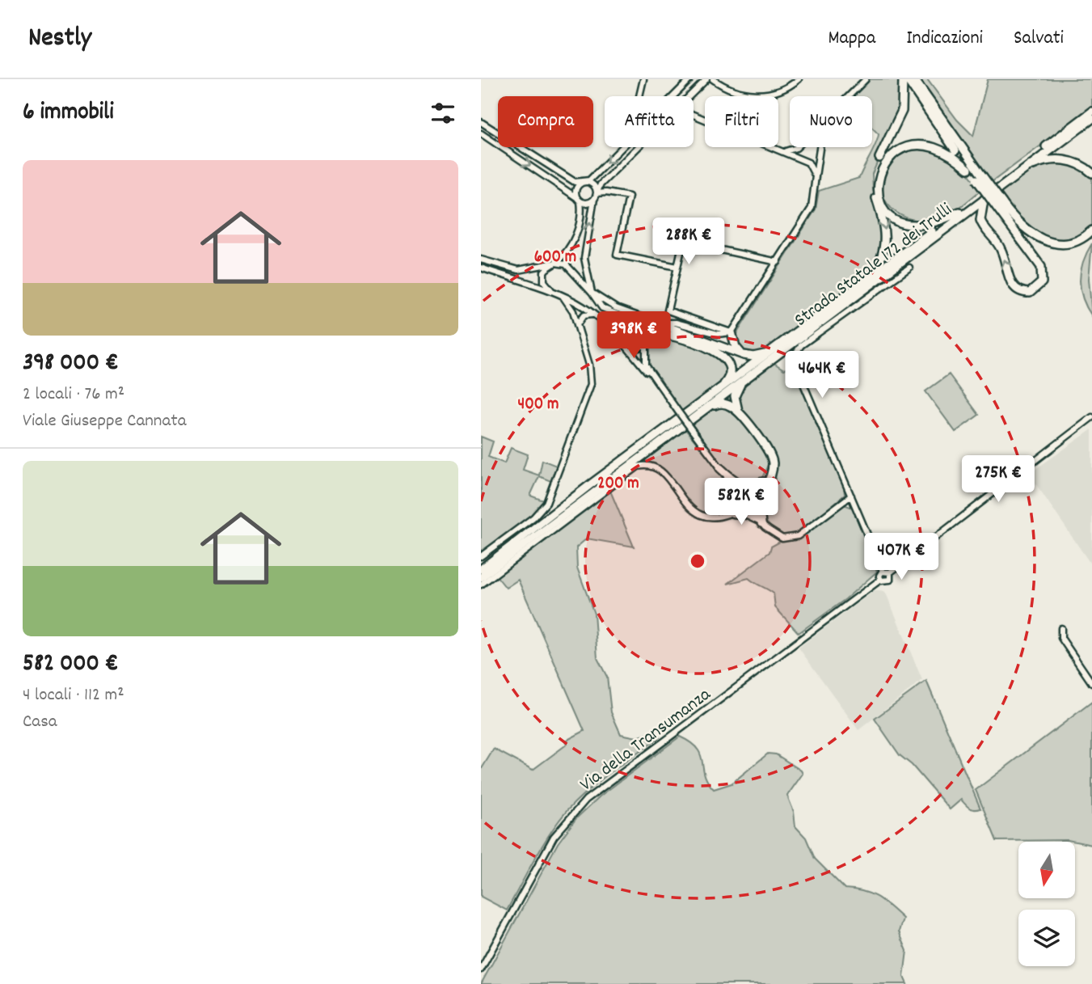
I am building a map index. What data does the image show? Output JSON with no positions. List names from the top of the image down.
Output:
{
  "streets": {
    "highway": ["Strada Statale 172 dei Trulli"],
    "street": ["Via della Transumanza"]
  },
  "north": "bottom",
  "page": {
    "header": "Nestly",
    "nav": ["Mappa", "Indicazioni", "Salvati"],
    "heading": "6 immobili",
    "chip": [
      "Compra",
      "Affitta",
      "Filtri",
      "Nuovo"
    ],
    "list": [
      {
        "name": "398 000 €",
        "note": "2 locali · 76 m² · Viale Giuseppe Cannata"
      },
      {
        "name": "582 000 €",
        "note": "4 locali · 112 m² · Casa"
      }
    ],
    "price": [
      "288K €",
      "398K €",
      "464K €",
      "275K €",
      "582K €",
      "407K €"
    ]
  },
  "rings": ["600 m", "400 m", "200 m"]
}
